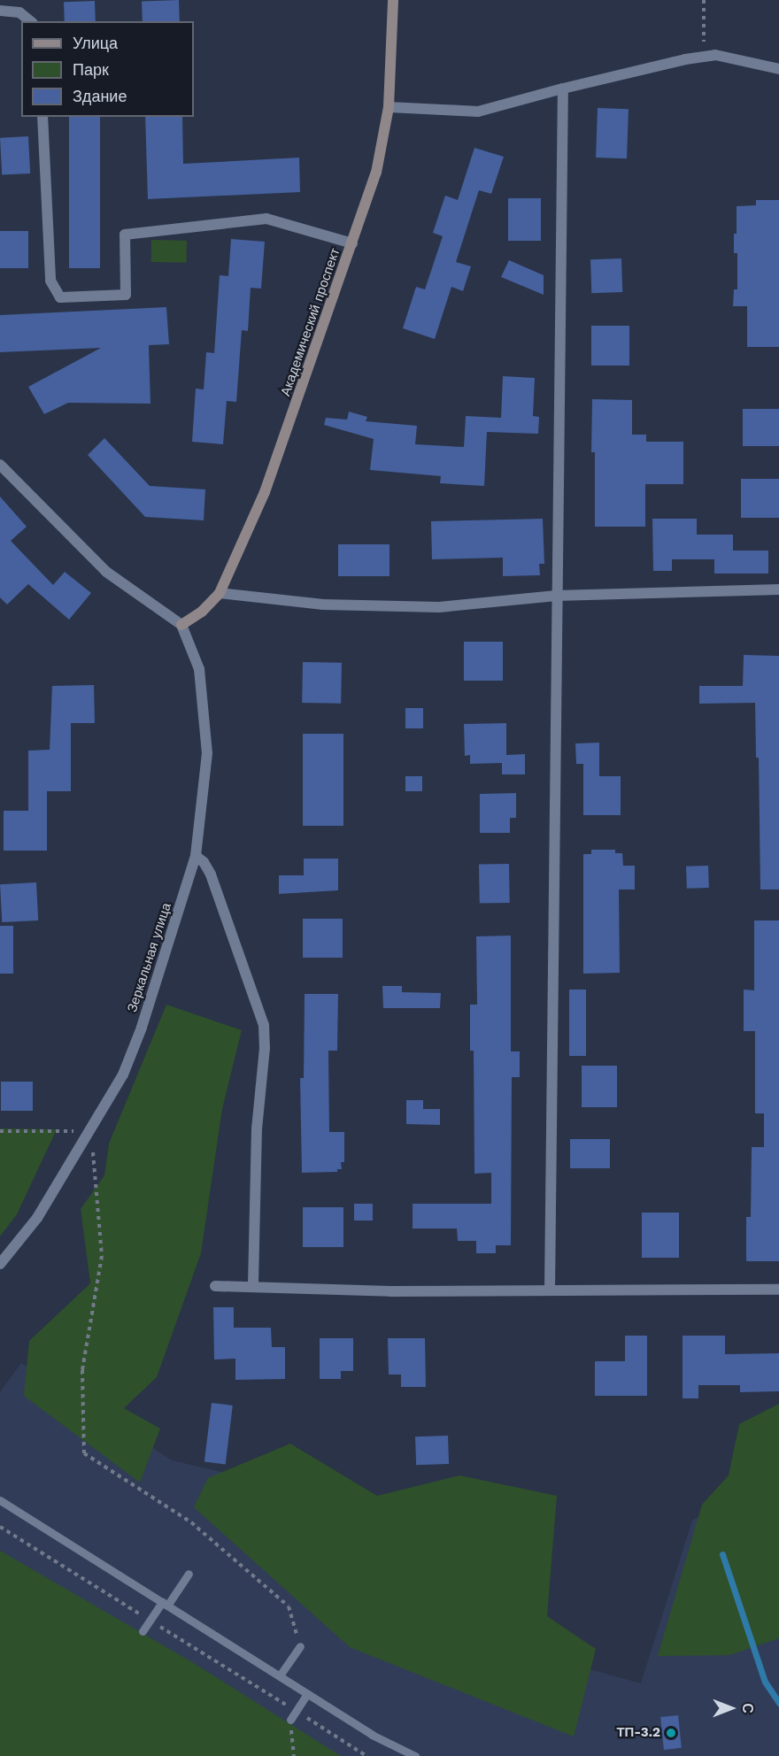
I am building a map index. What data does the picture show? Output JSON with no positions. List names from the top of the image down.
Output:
{
  "streets": {
    "street": ["Академический проспект", "Зеркальная улица"]
  },
  "crossings": [
    ["Академический проспект", "Зеркальная улица"]
  ],
  "places": ["ТП-3.2"],
  "legend": ["Улица", "Парк", "Здание"],
  "north": "right"
}
